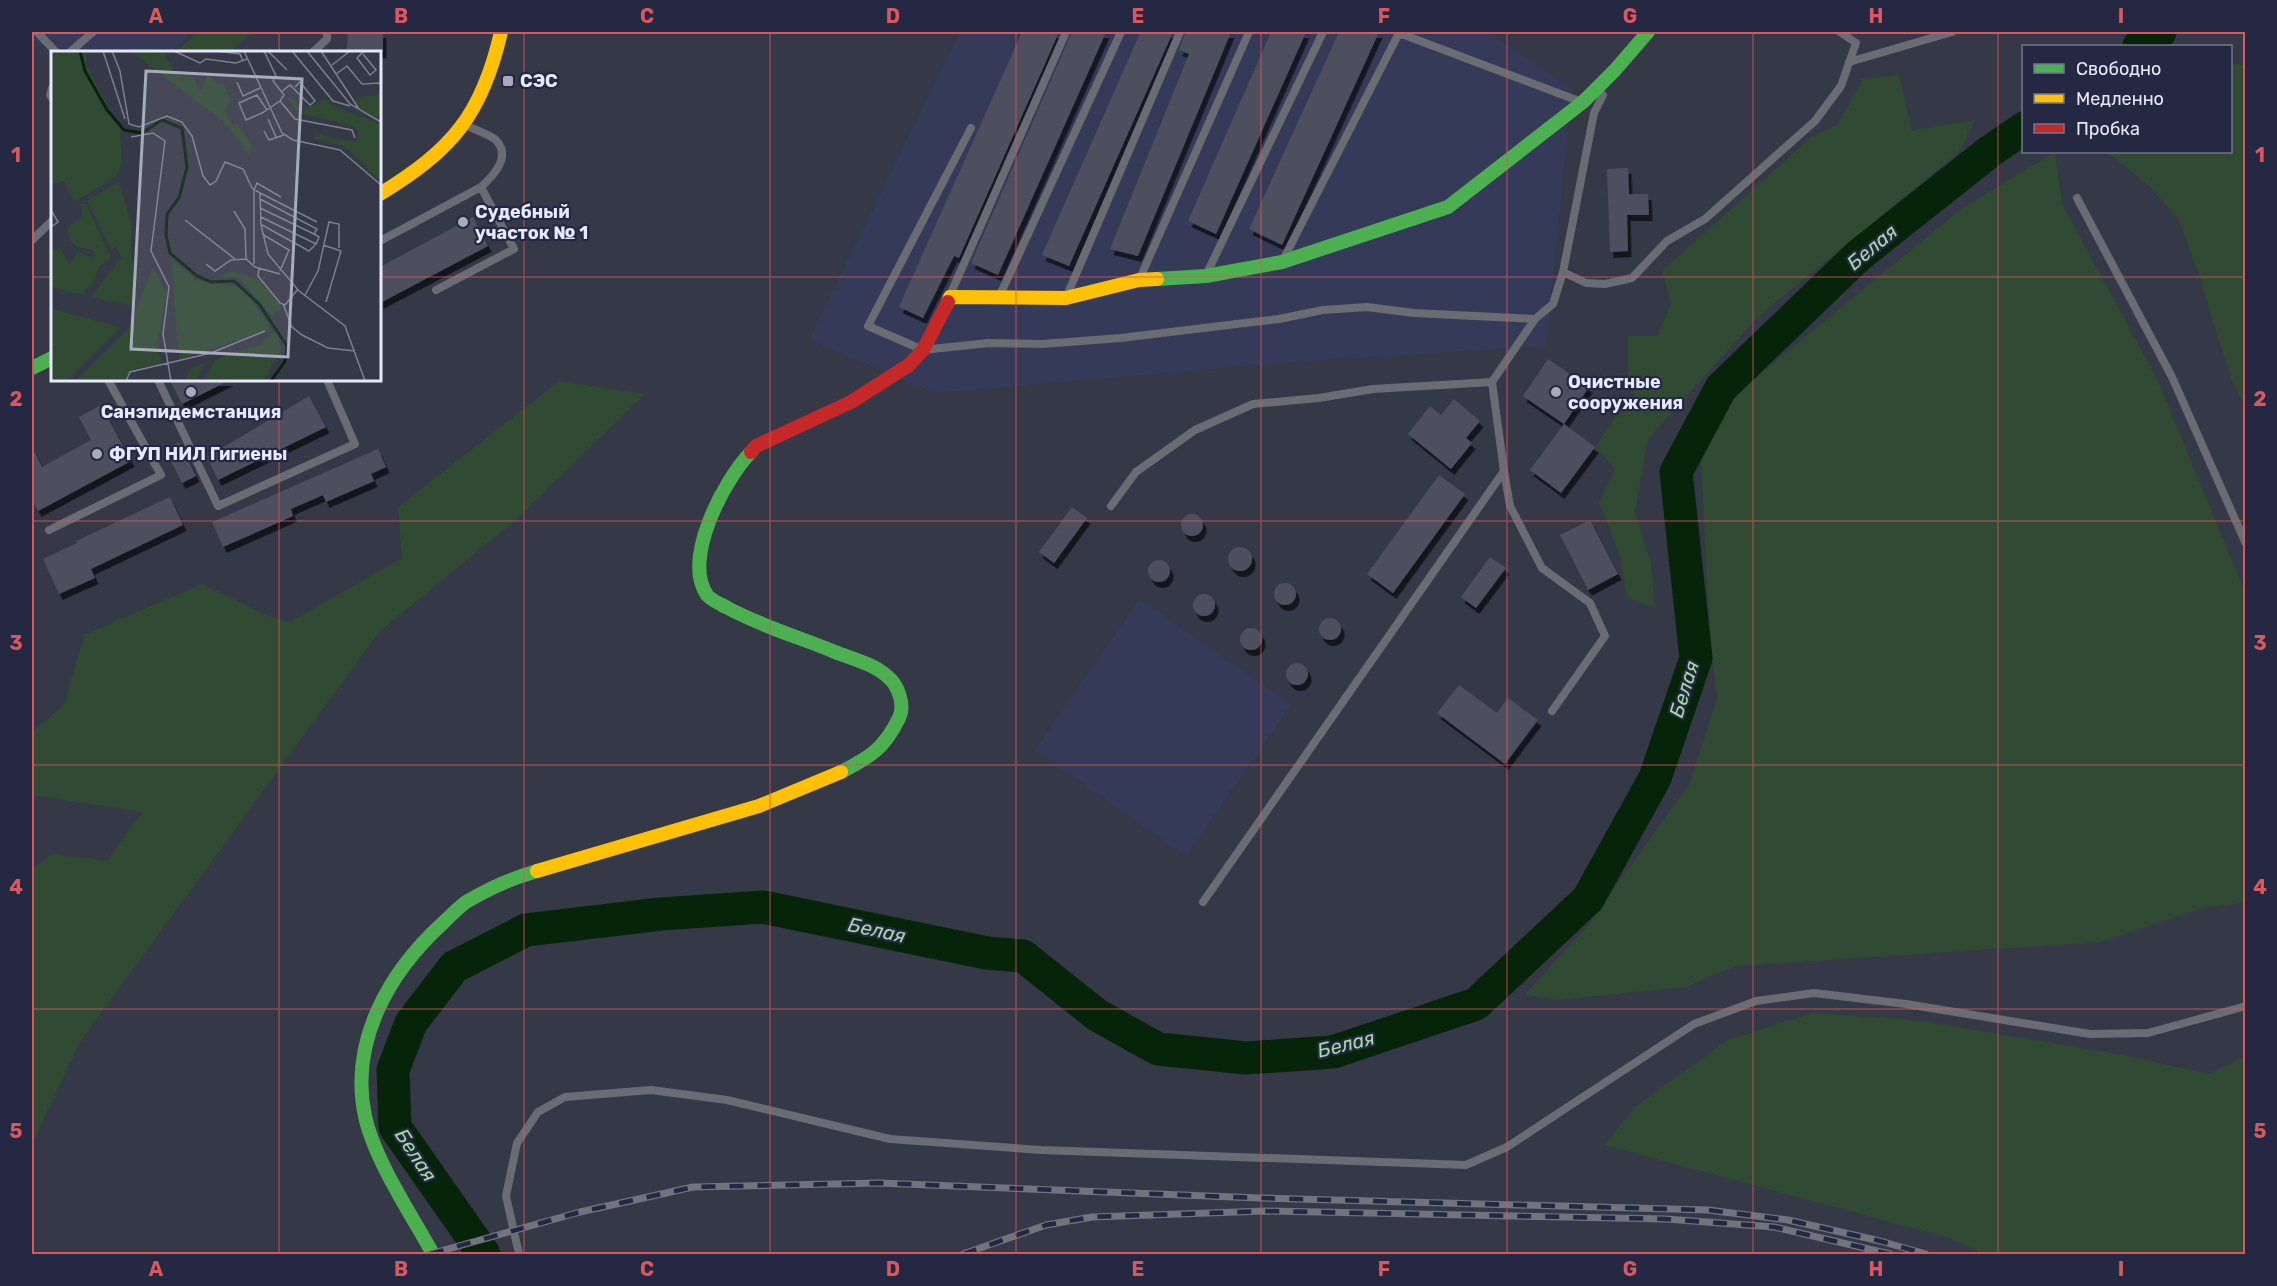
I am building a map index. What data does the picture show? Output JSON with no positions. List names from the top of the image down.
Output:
{
  "water": ["Белая"],
  "places": {
    "transit": ["СЭС"],
    "other": [
      "Судебный участок № 1",
      "Санэпидемстанция",
      "Очистные сооружения",
      "ФГУП НИЛ Гигиены"
    ]
  },
  "legend": ["Свободно", "Медленно", "Пробка"],
  "grid": {
    "columns": [
      "A",
      "B",
      "C",
      "D",
      "E",
      "F",
      "G",
      "H",
      "I"
    ],
    "rows": [
      "1",
      "2",
      "3",
      "4",
      "5"
    ]
  }
}
